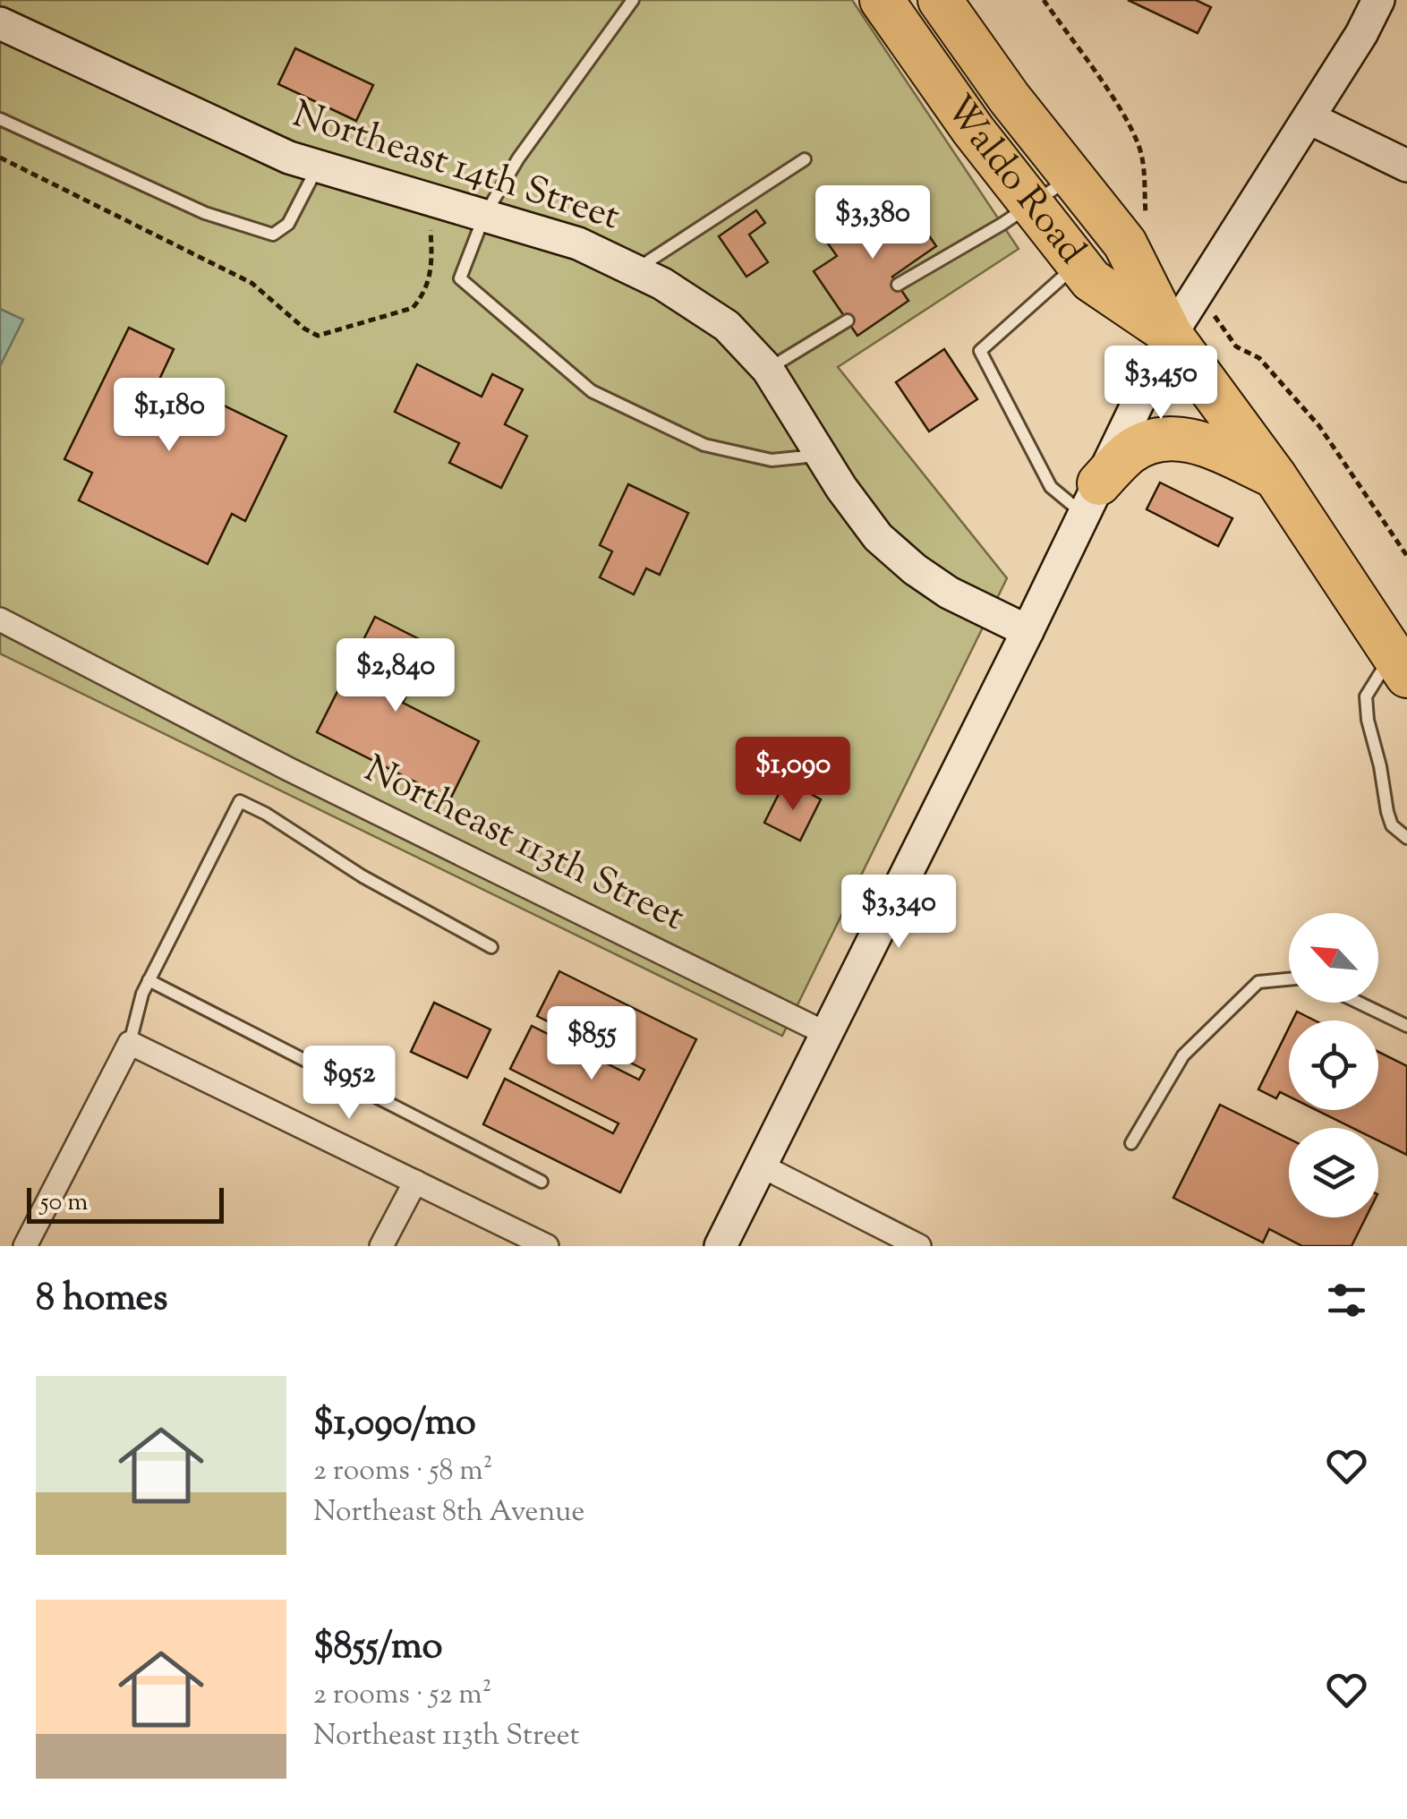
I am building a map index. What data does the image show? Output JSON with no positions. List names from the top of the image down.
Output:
{
  "streets": {
    "highway": ["Waldo Road"],
    "street": ["Northeast 14th Street", "Northeast 113th Street"]
  },
  "scale_bar": "50 m",
  "north": "top left",
  "page": {
    "price": [
      "$3,380",
      "$3,450",
      "$1,180",
      "$2,840",
      "$1,090",
      "$3,340",
      "$855",
      "$952"
    ],
    "scale": "50 m",
    "heading": "8 homes",
    "list": [
      {
        "name": "$1,090/mo",
        "note": "2 rooms · 58 m² · Northeast 8th Avenue"
      },
      {
        "name": "$855/mo",
        "note": "2 rooms · 52 m² · Northeast 113th Street"
      }
    ]
  }
}
